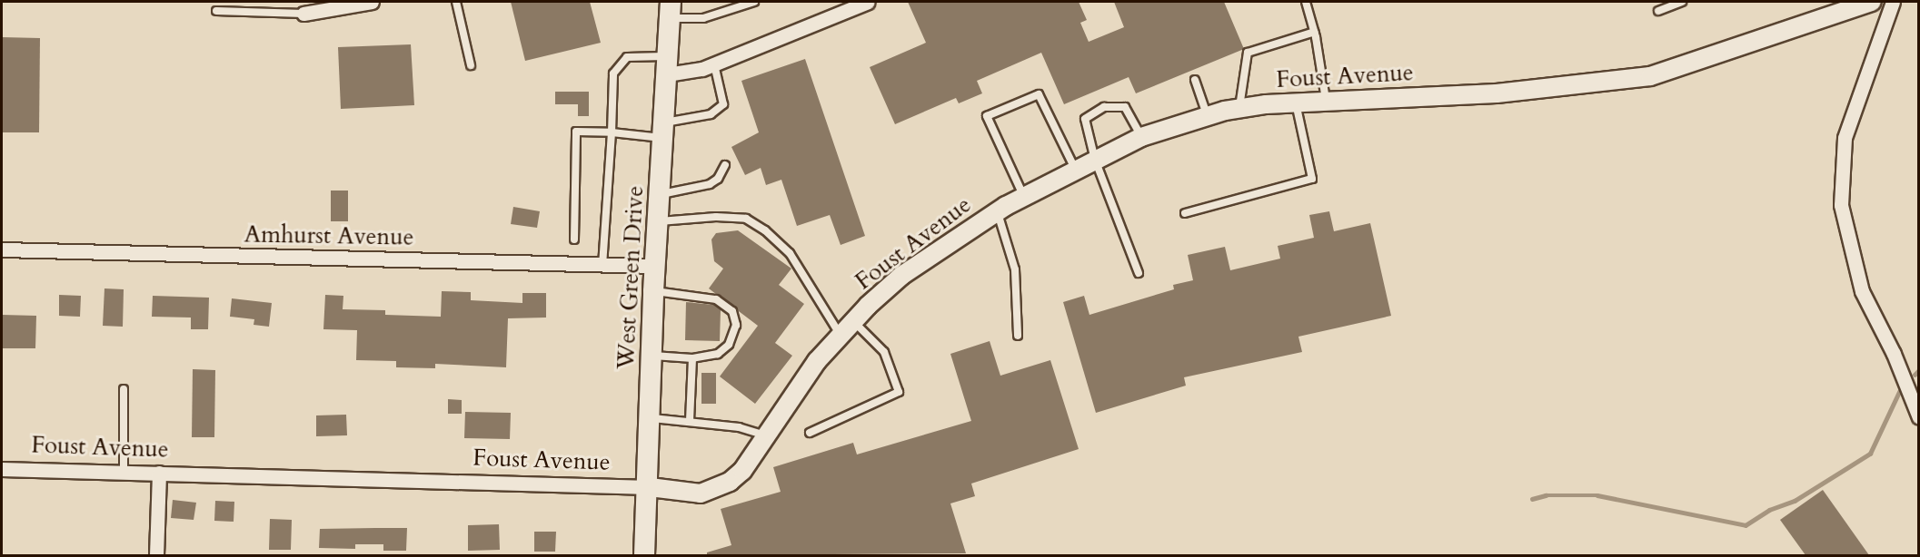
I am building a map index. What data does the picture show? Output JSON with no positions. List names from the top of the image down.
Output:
{
  "streets": {
    "main road": ["West Green Drive"],
    "street": ["Foust Avenue", "Amhurst Avenue"]
  },
  "crossings": [
    ["Foust Avenue", "West Green Drive"],
    ["Amhurst Avenue", "West Green Drive"]
  ]
}
